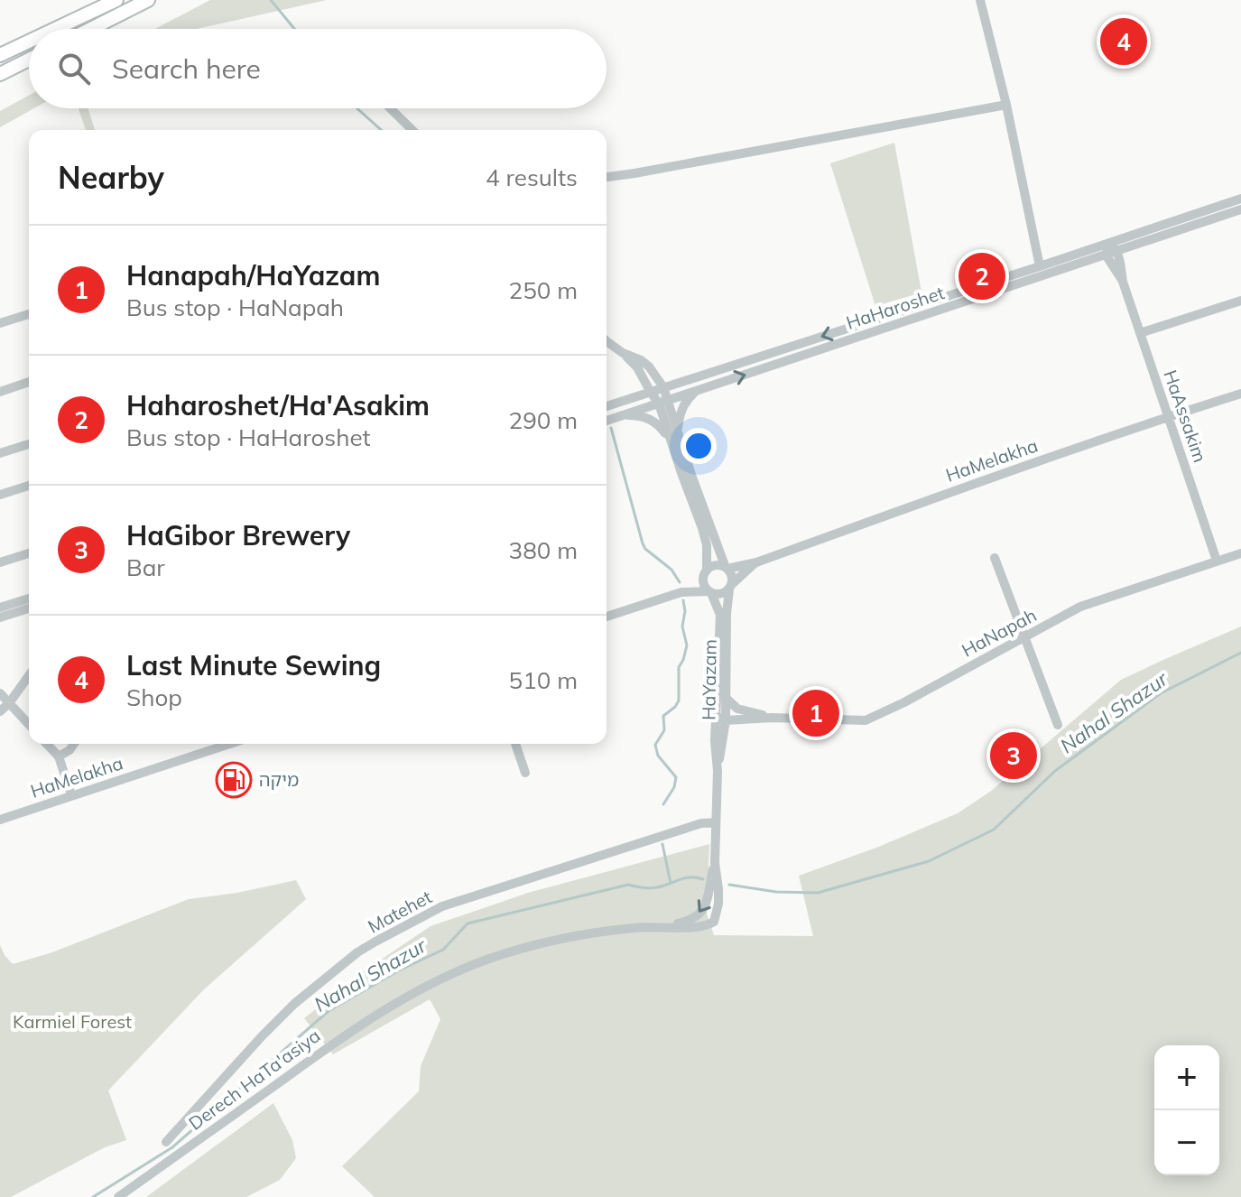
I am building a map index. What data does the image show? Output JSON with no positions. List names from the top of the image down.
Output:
{
  "streets": {
    "street": [
      "HaHaroshet",
      "HaAssakim",
      "HaMelakha",
      "HaNapah",
      "HaYazam",
      "Matehet",
      "Derech HaTa'asiya"
    ]
  },
  "crossings": [
    ["HaAssakim", "HaMelakha"],
    ["HaAssakim", "HaNapah"],
    ["HaMelakha", "HaYazam"],
    ["HaNapah", "HaYazam"],
    ["HaYazam", "Matehet"],
    ["HaYazam", "Derech HaTa'asiya"],
    ["Matehet", "Derech HaTa'asiya"]
  ],
  "water": ["Nahal Shazur"],
  "parks": ["Karmiel Forest"],
  "places": {
    "fuel station": ["מיקה"]
  },
  "page": {
    "pins": [
      "4",
      "2",
      "1",
      "3"
    ],
    "search": "Search here",
    "heading": ["Nearby", "4 results"],
    "list": [
      {
        "mark": "1",
        "name": "Hanapah/HaYazam",
        "note": "Bus stop · HaNapah",
        "value": "250 m"
      },
      {
        "mark": "2",
        "name": "Haharoshet/Ha'Asakim",
        "note": "Bus stop · HaHaroshet",
        "value": "290 m"
      },
      {
        "mark": "3",
        "name": "HaGibor Brewery",
        "note": "Bar",
        "value": "380 m"
      },
      {
        "mark": "4",
        "name": "Last Minute Sewing",
        "note": "Shop",
        "value": "510 m"
      }
    ],
    "map_buttons": ["+", "−"]
  }
}
